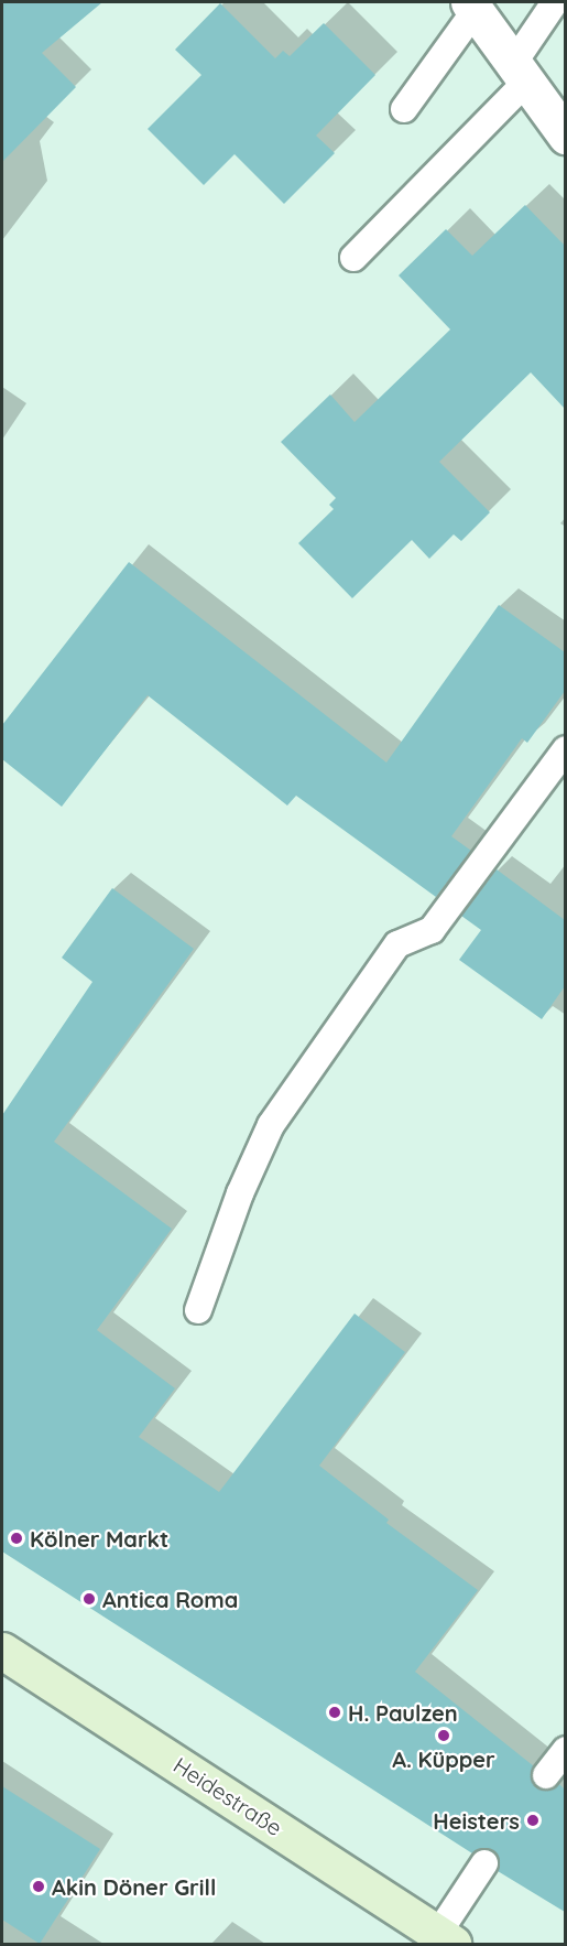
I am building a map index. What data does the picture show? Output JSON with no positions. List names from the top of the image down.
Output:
{
  "streets": {
    "street": ["Heidestraße"]
  },
  "places": [
    "Kölner Markt",
    "Antica Roma",
    "H. Paulzen",
    "A. Küpper",
    "Heisters",
    "Akin Döner Grill"
  ]
}
